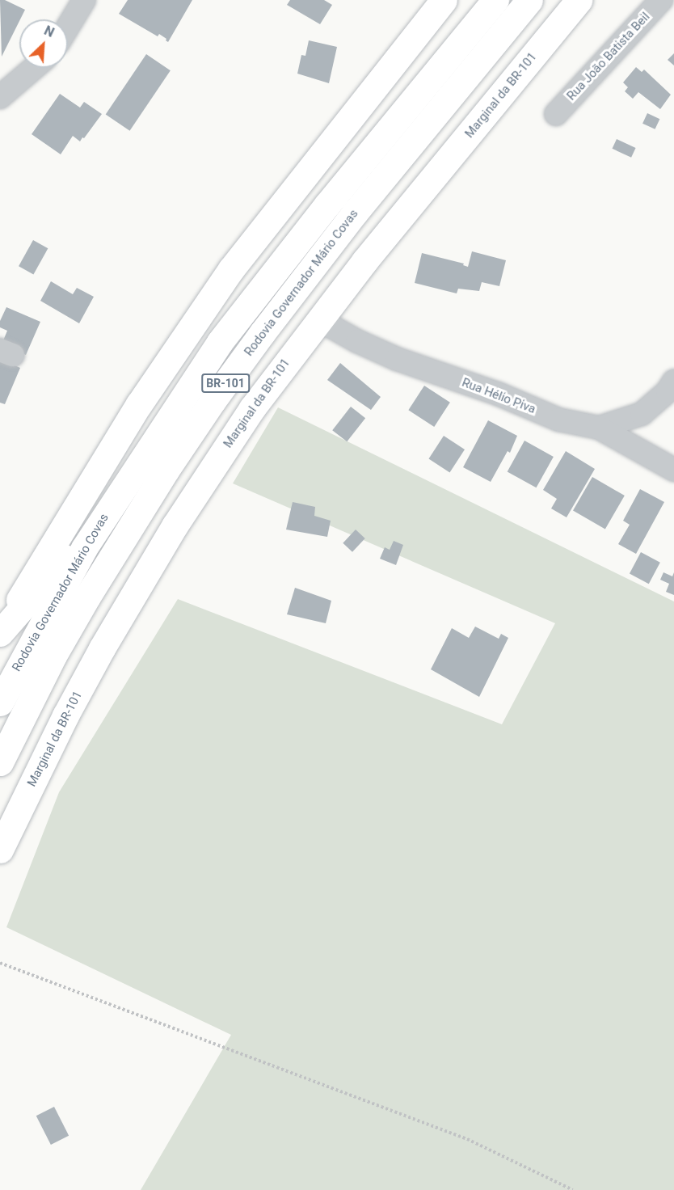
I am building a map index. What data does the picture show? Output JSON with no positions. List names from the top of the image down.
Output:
{
  "streets": {
    "main road": ["Marginal da BR-101", "Rodovia Governador Mário Covas", "BR-101"],
    "street": ["Rua João Batista Beil", "Rua Hélio Piva"]
  },
  "crossings": [
    ["Marginal da BR-101", "Rua Hélio Piva"]
  ],
  "north": "top right"
}
